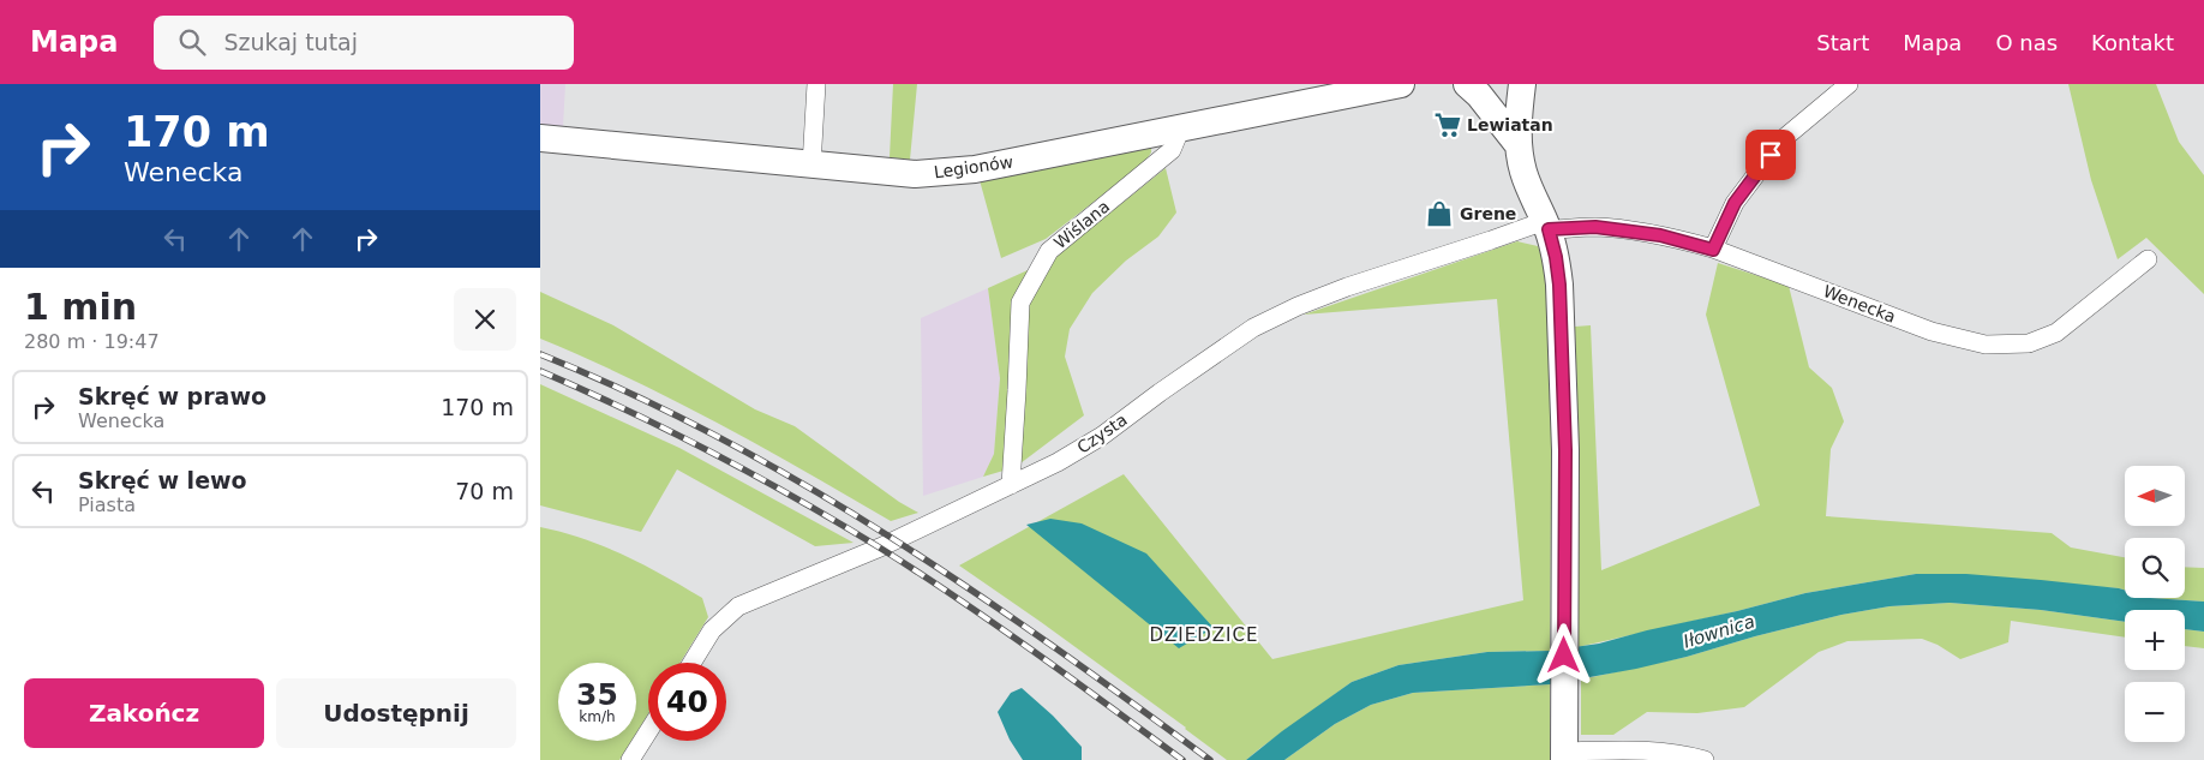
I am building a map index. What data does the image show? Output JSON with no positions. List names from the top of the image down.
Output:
{
  "streets": {
    "street": [
      "Legionów",
      "Wiślana",
      "Wenecka",
      "Czysta"
    ]
  },
  "crossings": [
    ["Legionów", "Wiślana"],
    ["Wiślana", "Czysta"],
    ["Wenecka", "Czysta"]
  ],
  "districts": ["DZIEDZICE"],
  "water": ["Iłownica"],
  "places": {
    "supermarket": ["Lewiatan"],
    "shop": ["Grene"]
  },
  "north": "left",
  "page": {
    "header": "Mapa",
    "search": "Szukaj tutaj",
    "nav": [
      "Start",
      "Mapa",
      "O nas",
      "Kontakt"
    ],
    "turn": ["170 m", "Wenecka"],
    "heading": ["1 min", "280 m · 19:47"],
    "list": [
      {
        "name": "Skręć w prawo",
        "note": "Wenecka",
        "value": "170 m"
      },
      {
        "name": "Skręć w lewo",
        "note": "Piasta",
        "value": "70 m"
      }
    ],
    "map_buttons": ["+", "−"],
    "speed": "35 km/h",
    "limit": "40",
    "buttons": ["Zakończ", "Udostępnij"]
  }
}
